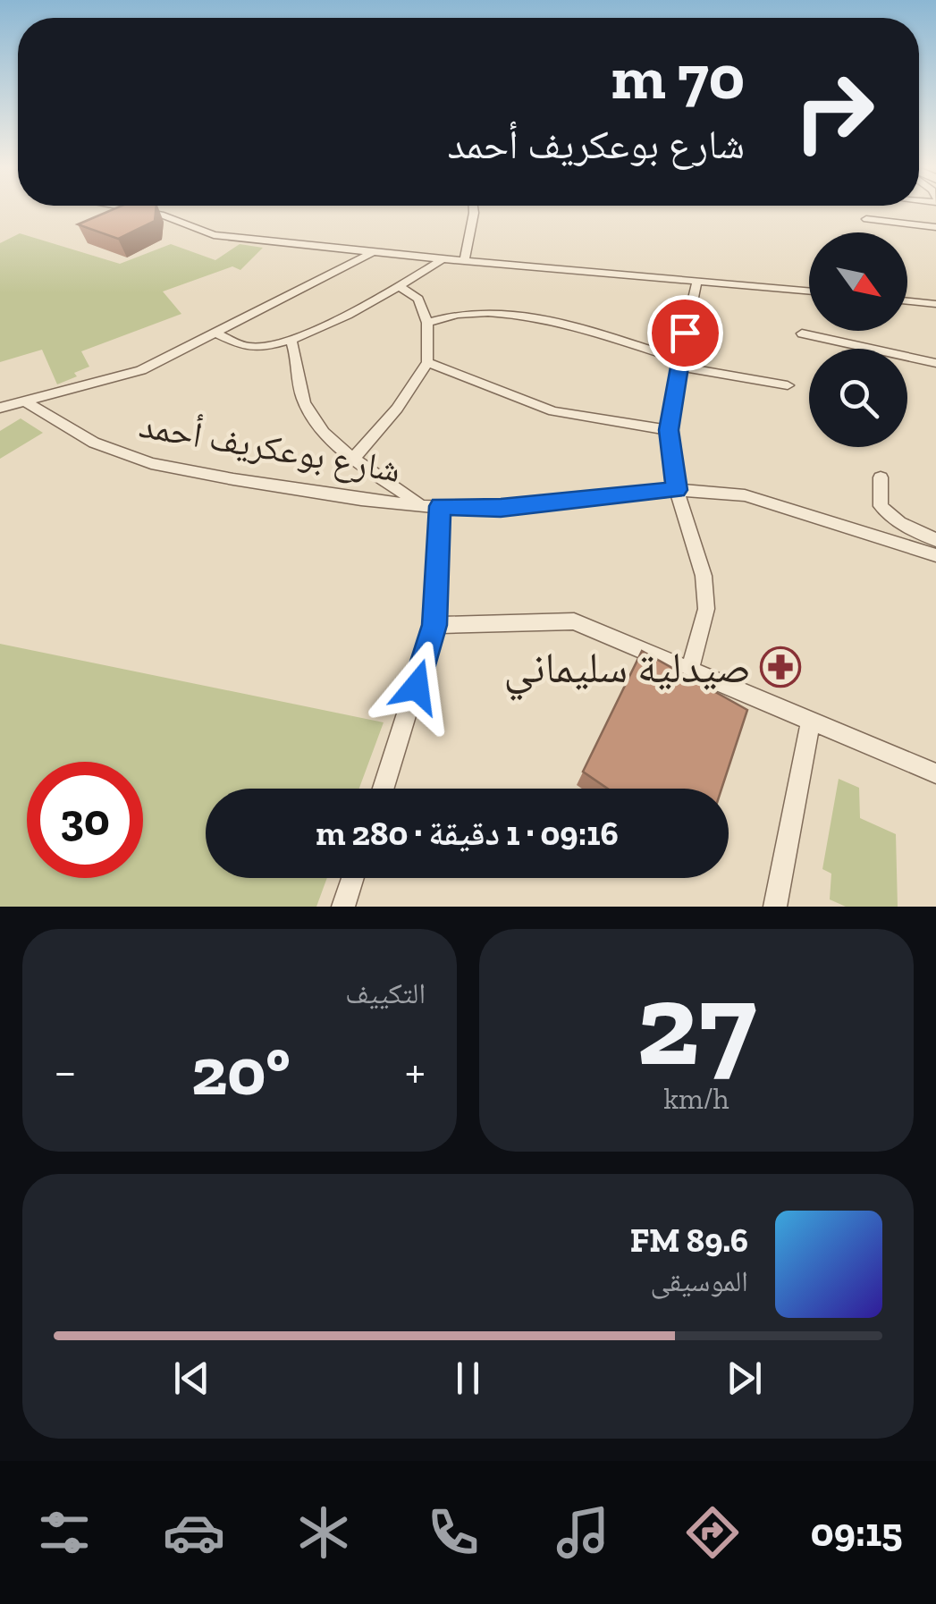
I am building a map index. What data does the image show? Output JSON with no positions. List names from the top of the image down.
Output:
{
  "streets": {
    "street": ["شارع بوعكريف أحمد"]
  },
  "places": {
    "pharmacy": ["صيدلية سليماني"]
  },
  "north": "bottom right",
  "page": {
    "turn": ["70 m", "شارع بوعكريف أحمد"],
    "limit": "30",
    "trip": "09:16 · 1 دقيقة · 280 m",
    "tile": [
      ["27", "km/h"],
      "التكييف"
    ],
    "heat": ["−", "20°", "+"],
    "song": ["89.6 FM", "الموسيقى"],
    "tabs": "09:15"
  }
}
